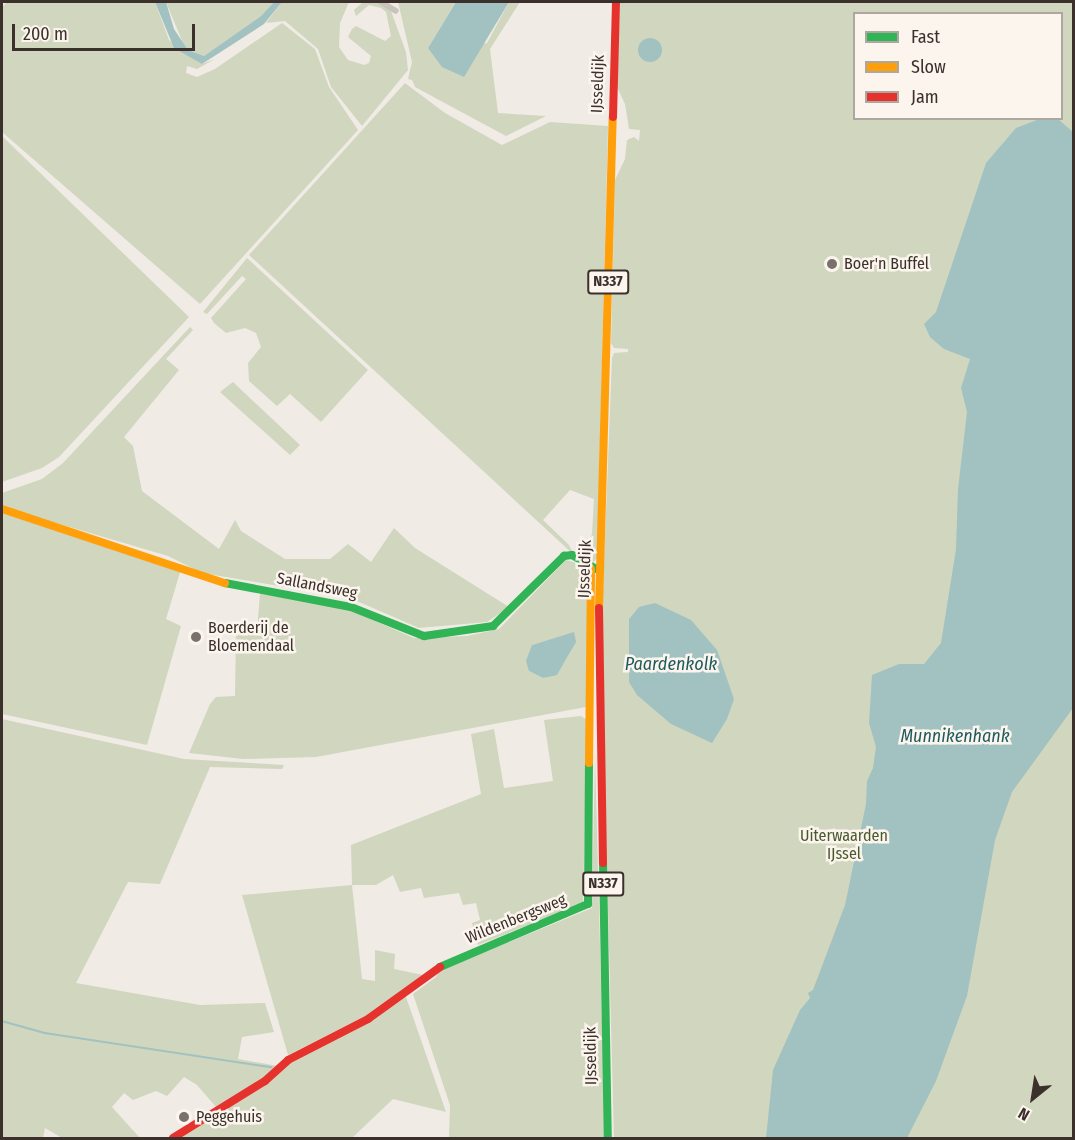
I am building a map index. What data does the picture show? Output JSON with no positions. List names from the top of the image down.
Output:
{
  "streets": {
    "street": [
      "IJsseldijk",
      "N337",
      "Sallandsweg",
      "Wildenbergsweg"
    ]
  },
  "crossings": [
    ["IJsseldijk", "Sallandsweg"],
    ["IJsseldijk", "Wildenbergsweg"],
    ["Sallandsweg", "Wildenbergsweg"]
  ],
  "water": ["Paardenkolk", "Munnikenhank"],
  "parks": ["Uiterwaarden IJssel"],
  "places": ["Boer'n Buffel", "Boerderij de Bloemendaal", "Peggehuis"],
  "legend": ["Fast", "Slow", "Jam"],
  "scale_bar": "200 m",
  "north": "bottom left"
}
